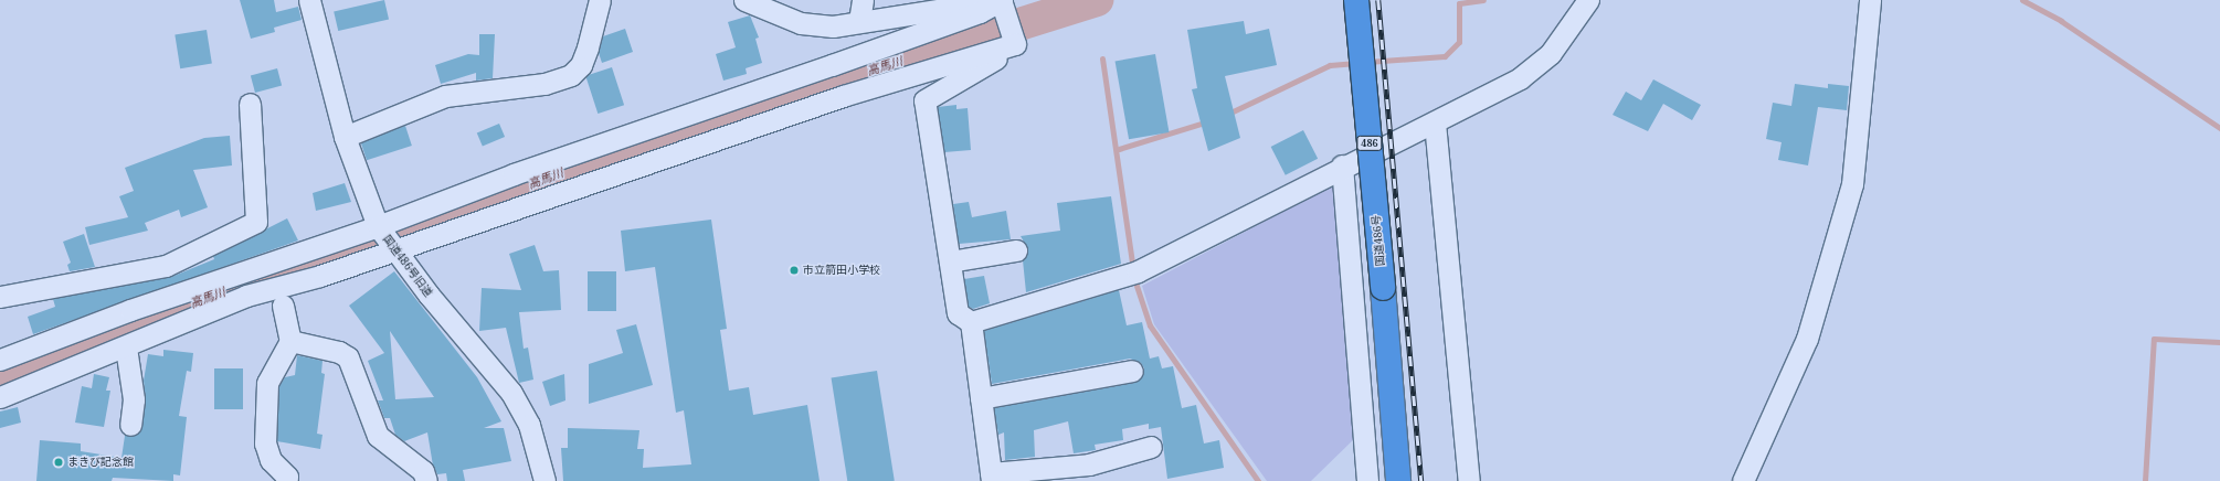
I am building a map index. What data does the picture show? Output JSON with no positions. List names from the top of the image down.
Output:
{
  "streets": {
    "highway": ["486", "国道486号"],
    "street": ["国道486号旧道"]
  },
  "water": ["高馬川"],
  "places": ["市立箭田小学校", "まきび記念館"]
}
